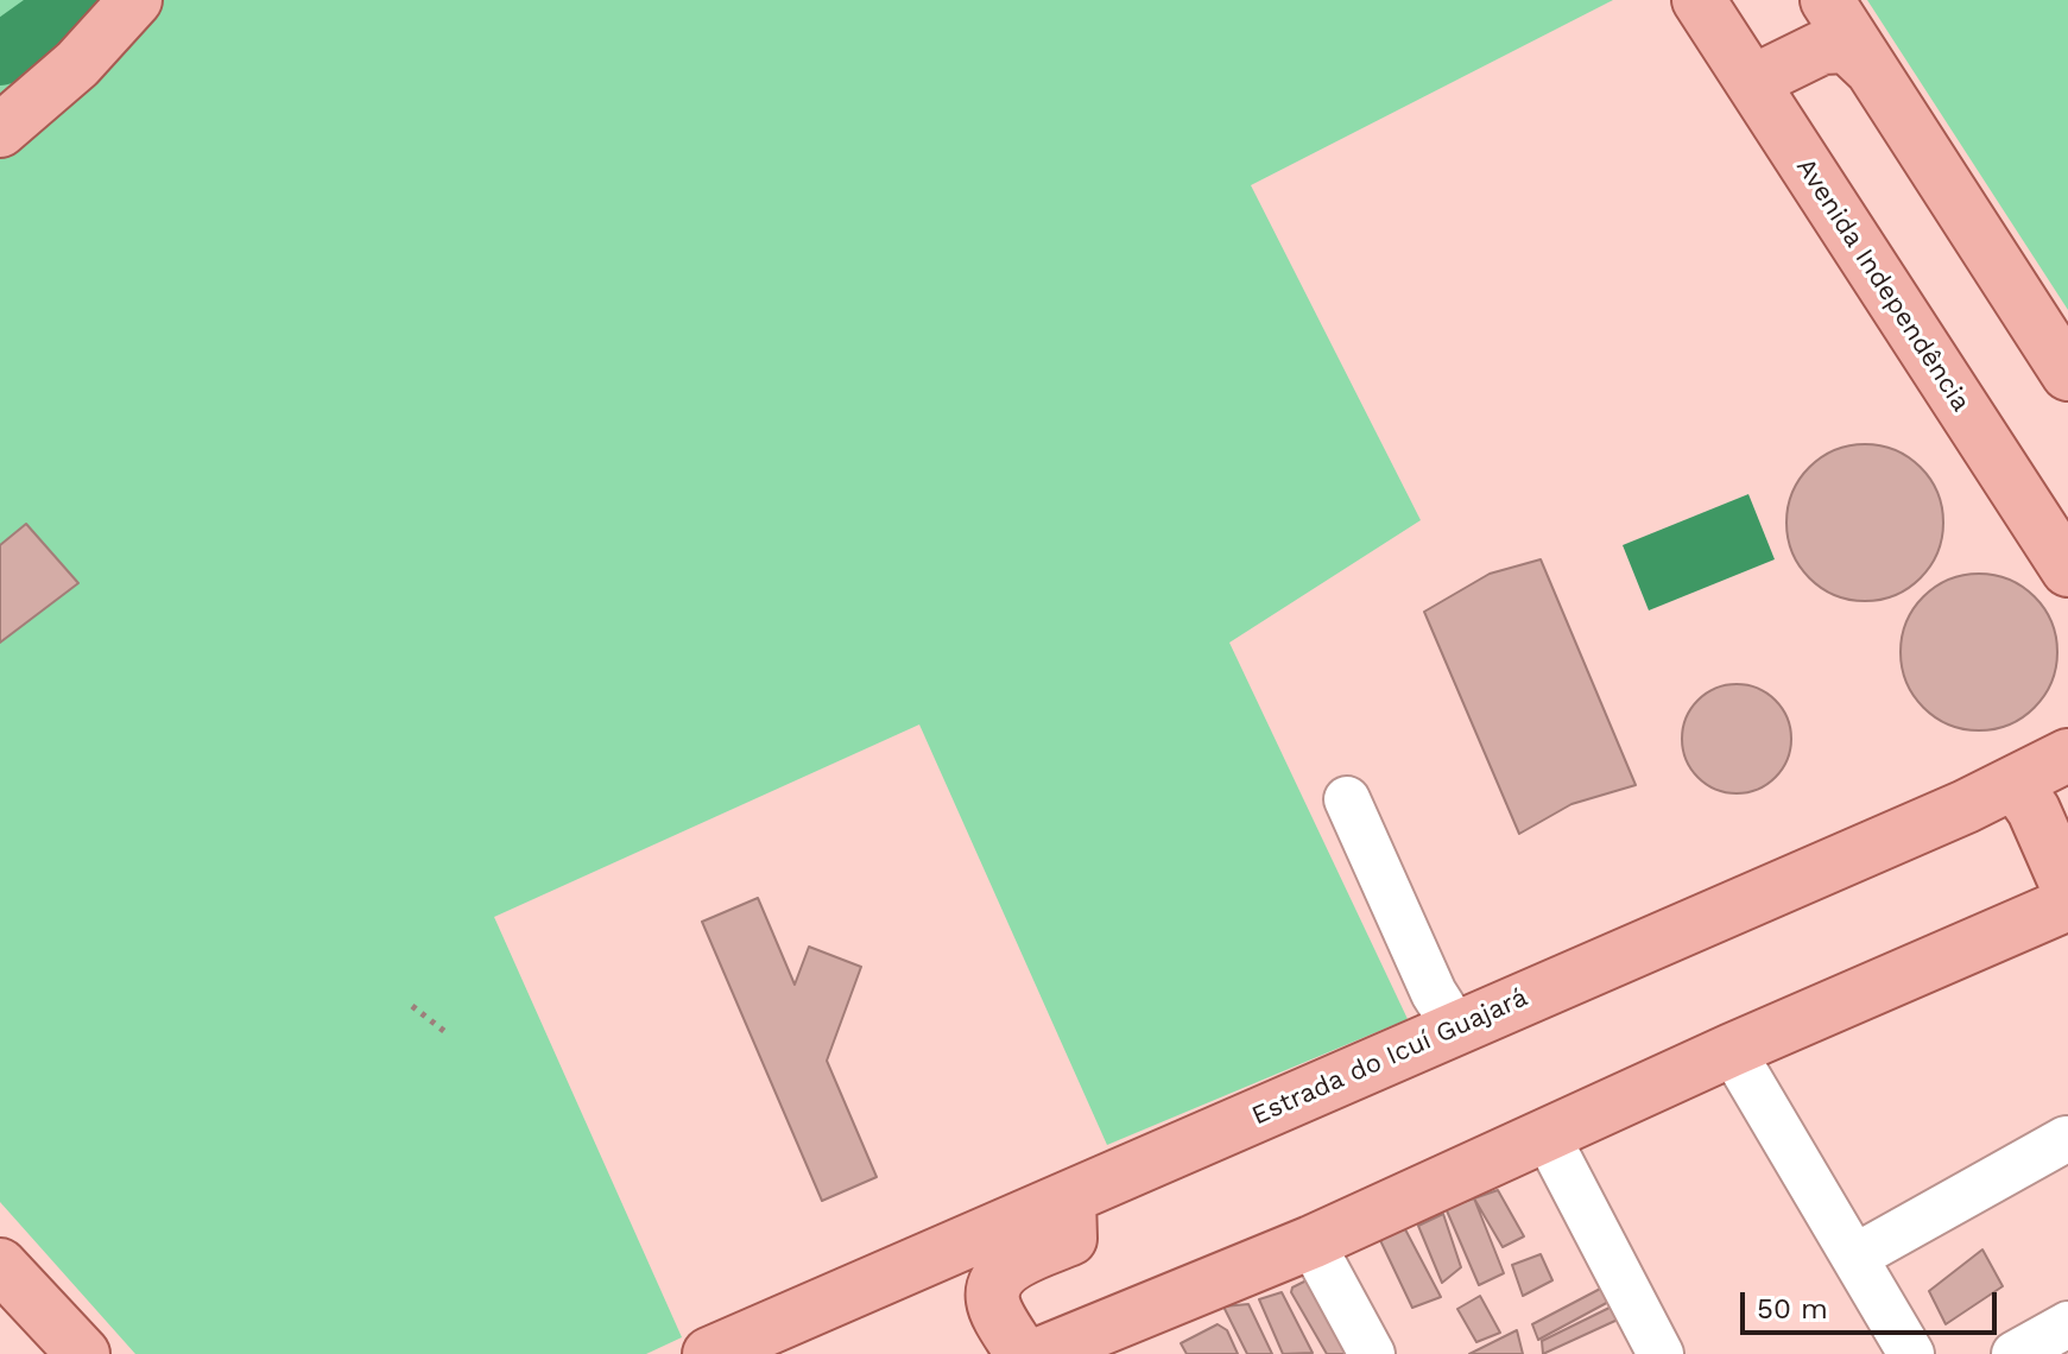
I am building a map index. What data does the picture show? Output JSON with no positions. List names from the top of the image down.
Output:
{
  "streets": {
    "main road": ["Avenida Independência", "Estrada do Icuí Guajará"]
  },
  "scale_bar": "50 m"
}
